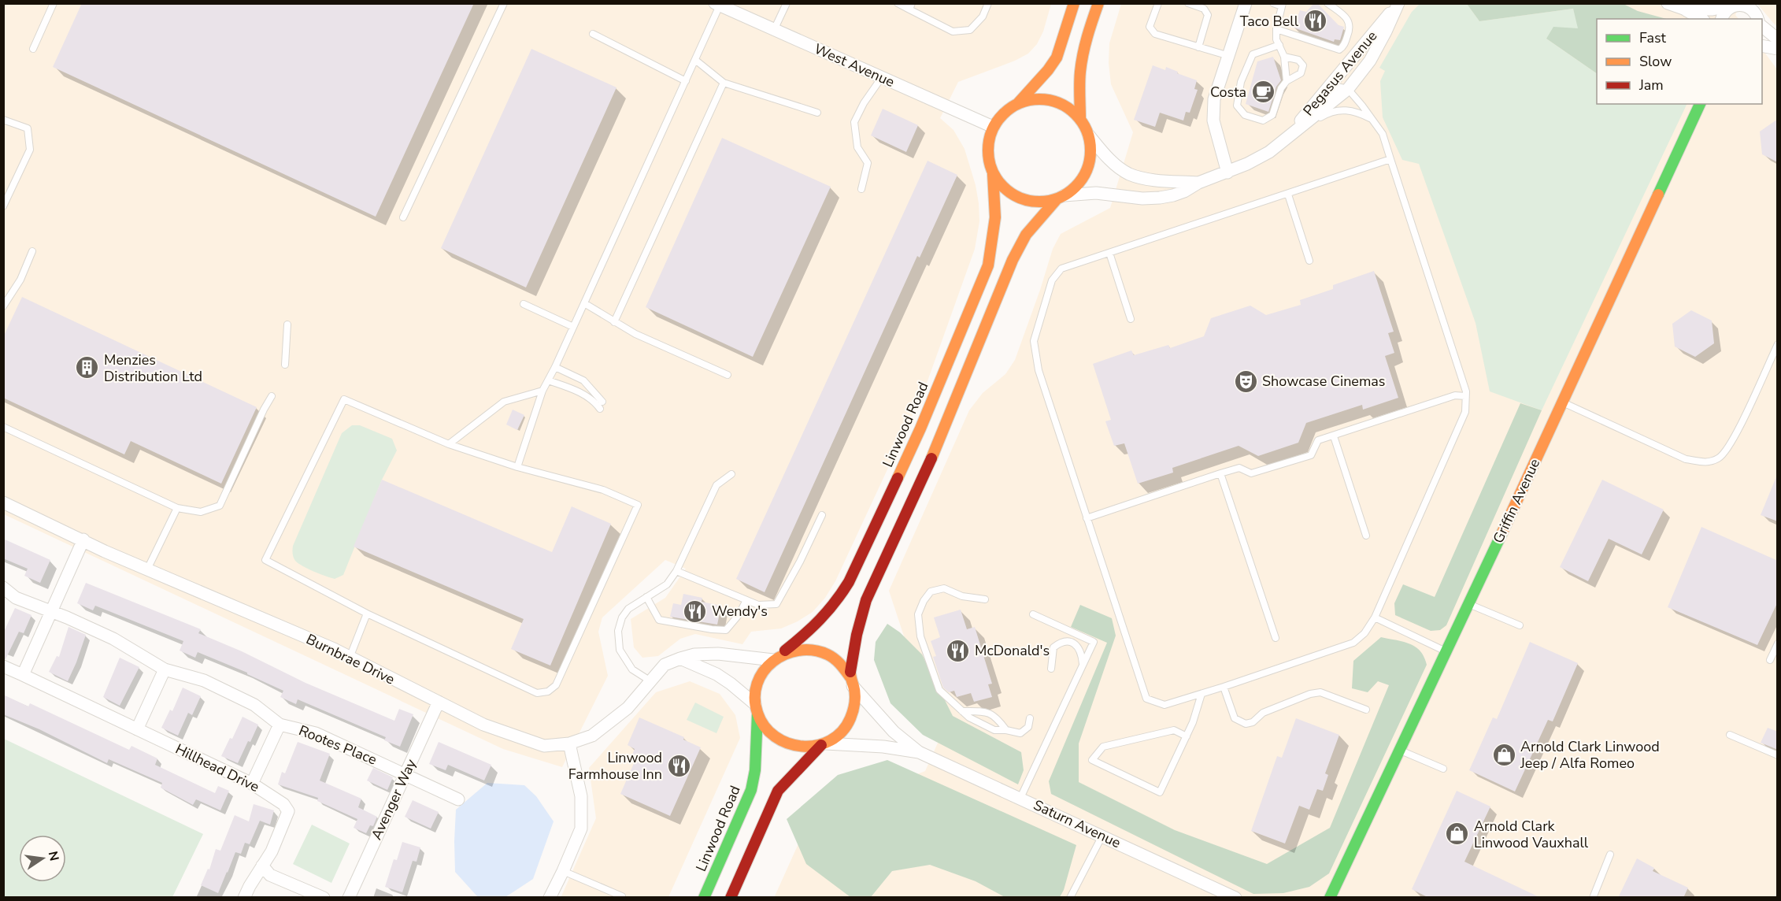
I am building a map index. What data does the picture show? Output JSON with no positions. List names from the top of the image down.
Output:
{
  "streets": {
    "main road": ["Linwood Road", "Griffin Avenue"],
    "street": [
      "West Avenue",
      "Pegasus Avenue",
      "Burnbrae Drive",
      "Rootes Place",
      "Hillhead Drive",
      "Avenger Way",
      "Saturn Avenue"
    ]
  },
  "crossings": [
    ["West Avenue", "Pegasus Avenue"],
    ["West Avenue", "Linwood Road"],
    ["Pegasus Avenue", "Linwood Road"],
    ["Linwood Road", "Burnbrae Drive"],
    ["Linwood Road", "Saturn Avenue"],
    ["Burnbrae Drive", "Avenger Way"],
    ["Burnbrae Drive", "Saturn Avenue"],
    ["Rootes Place", "Hillhead Drive"],
    ["Rootes Place", "Avenger Way"]
  ],
  "places": {
    "restaurant": [
      "Taco Bell",
      "Wendy's",
      "McDonald's",
      "Linwood Farmhouse Inn"
    ],
    "cafe": ["Costa"],
    "building": ["Menzies Distribution Ltd"],
    "theatre": ["Showcase Cinemas"],
    "shop": ["Arnold Clark Linwood Jeep / Alfa Romeo", "Arnold Clark Linwood Vauxhall"]
  },
  "legend": ["Fast", "Slow", "Jam"],
  "north": "right"
}
